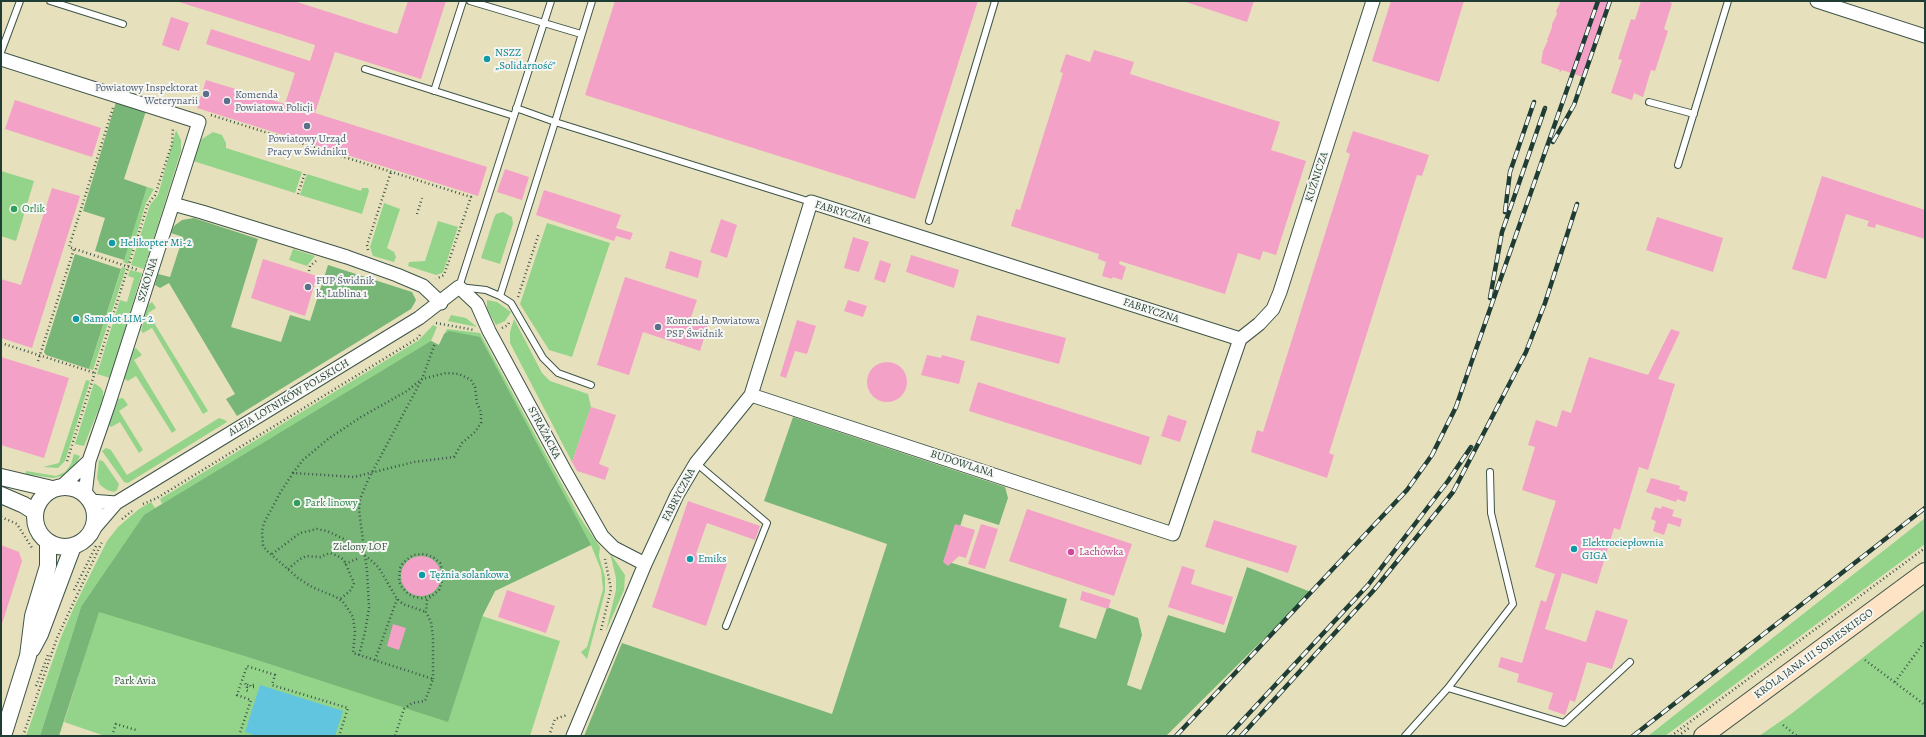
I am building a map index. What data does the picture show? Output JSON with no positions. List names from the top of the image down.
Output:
{
  "streets": {
    "main road": ["KRÓLA JANA III SOBIESKIEGO"],
    "street": [
      "KUŹNICZA",
      "FABRYCZNA",
      "SZKOLNA",
      "ALEJA LOTNIKÓW POLSKICH",
      "STRAŻACKA",
      "BUDOWLANA"
    ]
  },
  "crossings": [
    ["KUŹNICZA", "FABRYCZNA"],
    ["KUŹNICZA", "BUDOWLANA"],
    ["FABRYCZNA", "STRAŻACKA"],
    ["FABRYCZNA", "BUDOWLANA"],
    ["SZKOLNA", "ALEJA LOTNIKÓW POLSKICH"],
    ["ALEJA LOTNIKÓW POLSKICH", "STRAŻACKA"]
  ],
  "parks": ["Zielony LOF", "Park Avia"],
  "places": [
    "NSZZ „Solidarność”",
    "Powiatowy Inspektorat Weterynarii",
    "Komenda Powiatowa Policji",
    "Powiatowy Urząd Pracy w Świdniku",
    "Orlik",
    "Helikopter Mi-2",
    "FUP Świdnik k. Lublina 1",
    "Samolot LIM- 2",
    "Komenda Powiatowa PSP Świdnik",
    "Park linowy",
    "Elektrociepłownia GIGA",
    "Lachówka",
    "Emiks",
    "Tężnia solankowa"
  ]
}
